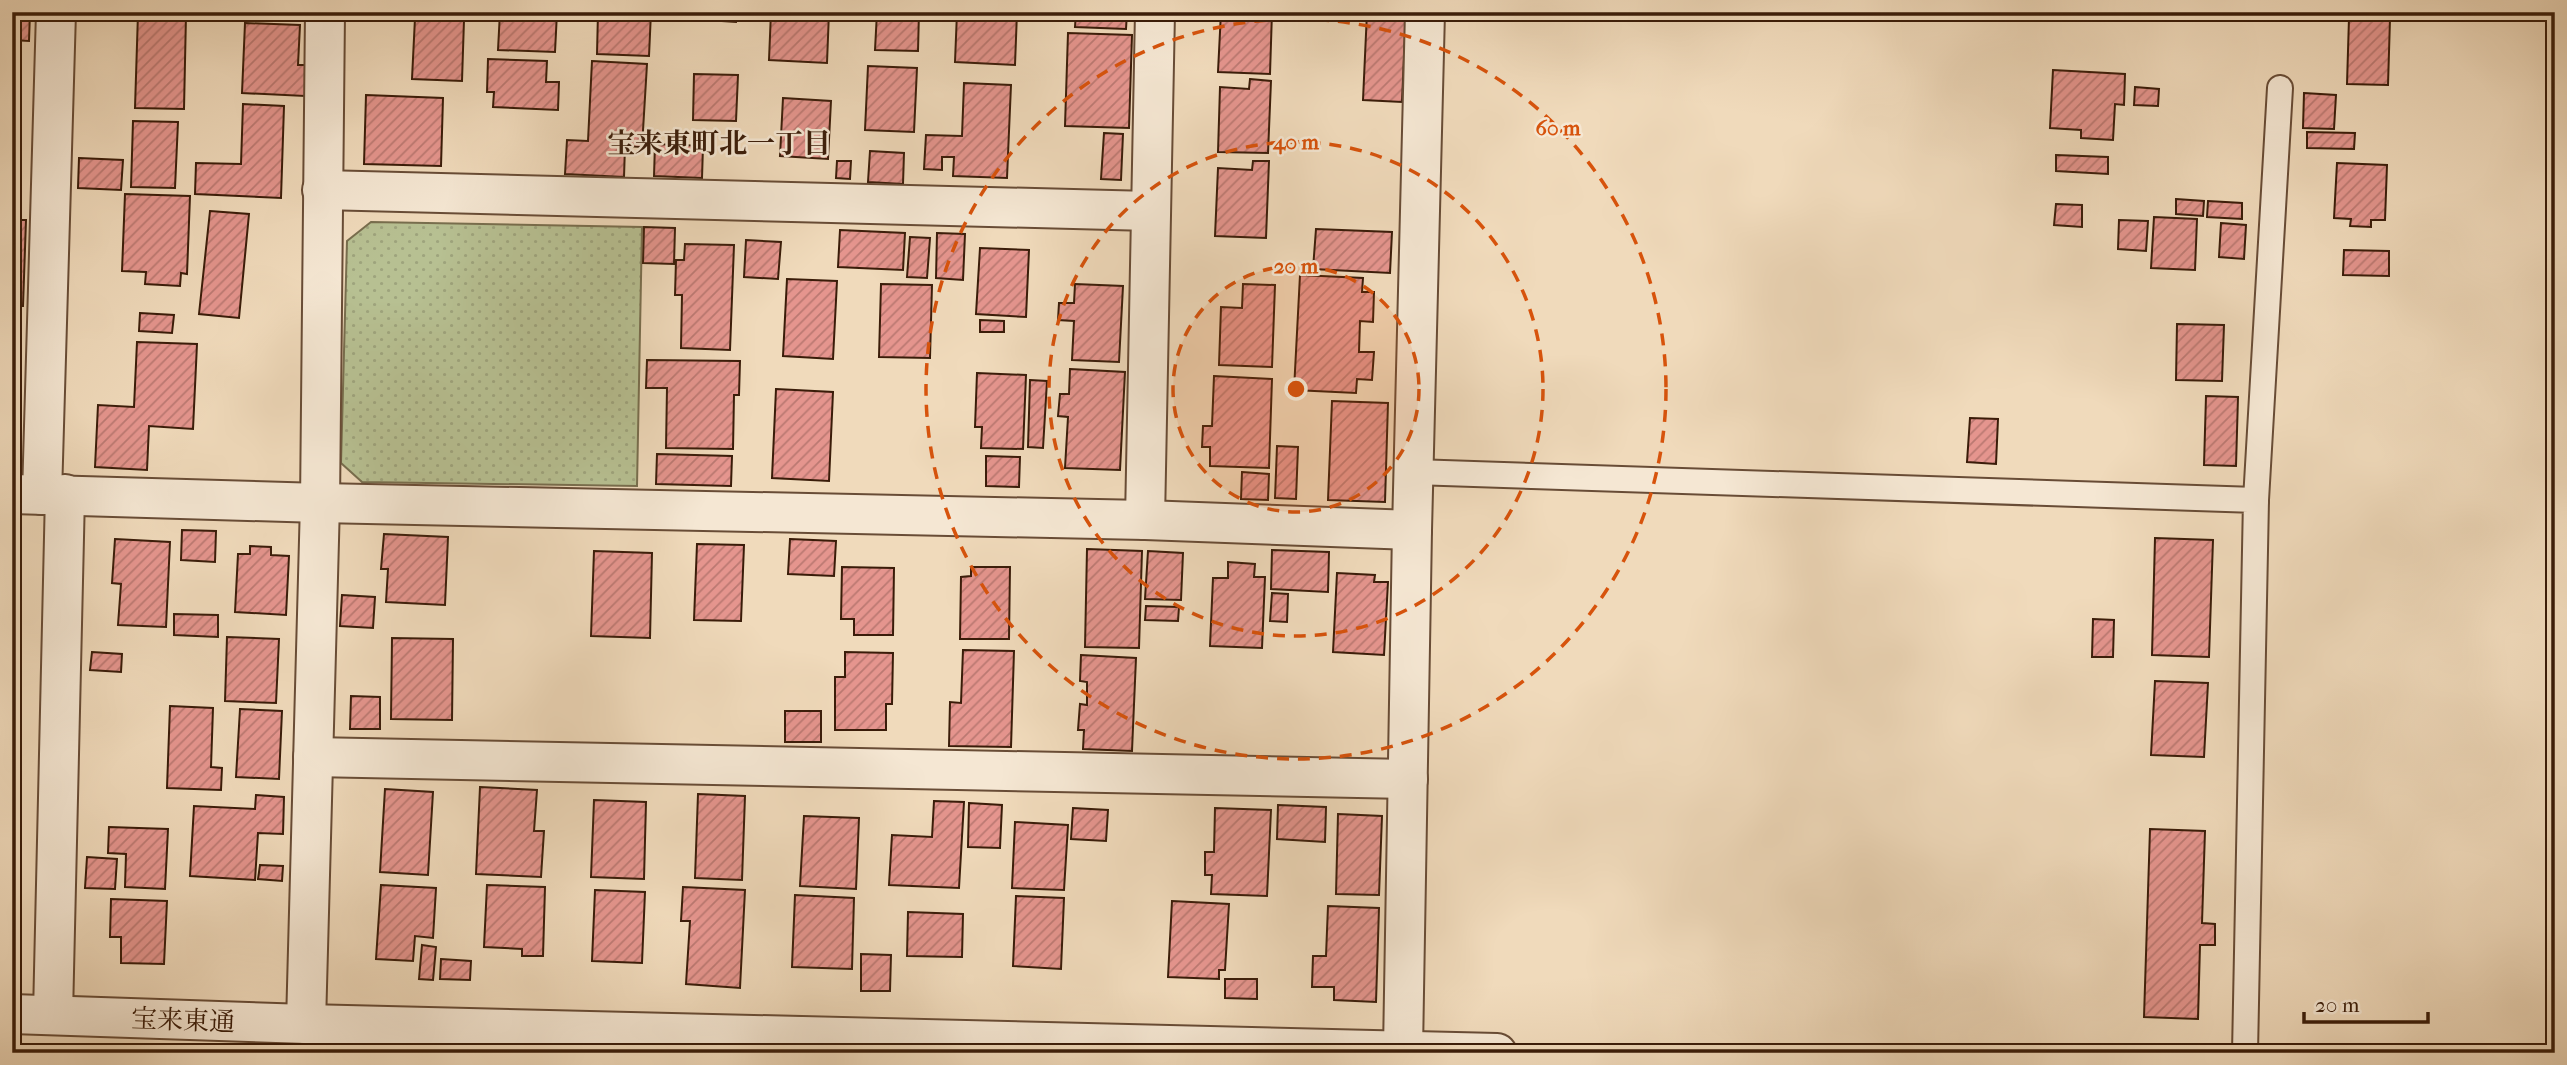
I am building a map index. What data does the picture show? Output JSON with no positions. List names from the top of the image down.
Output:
{
  "streets": {
    "street": ["宝来東通"]
  },
  "districts": ["宝来東町北一丁目"],
  "scale_bar": "20 m",
  "rings": ["60 m", "40 m", "20 m"]
}
